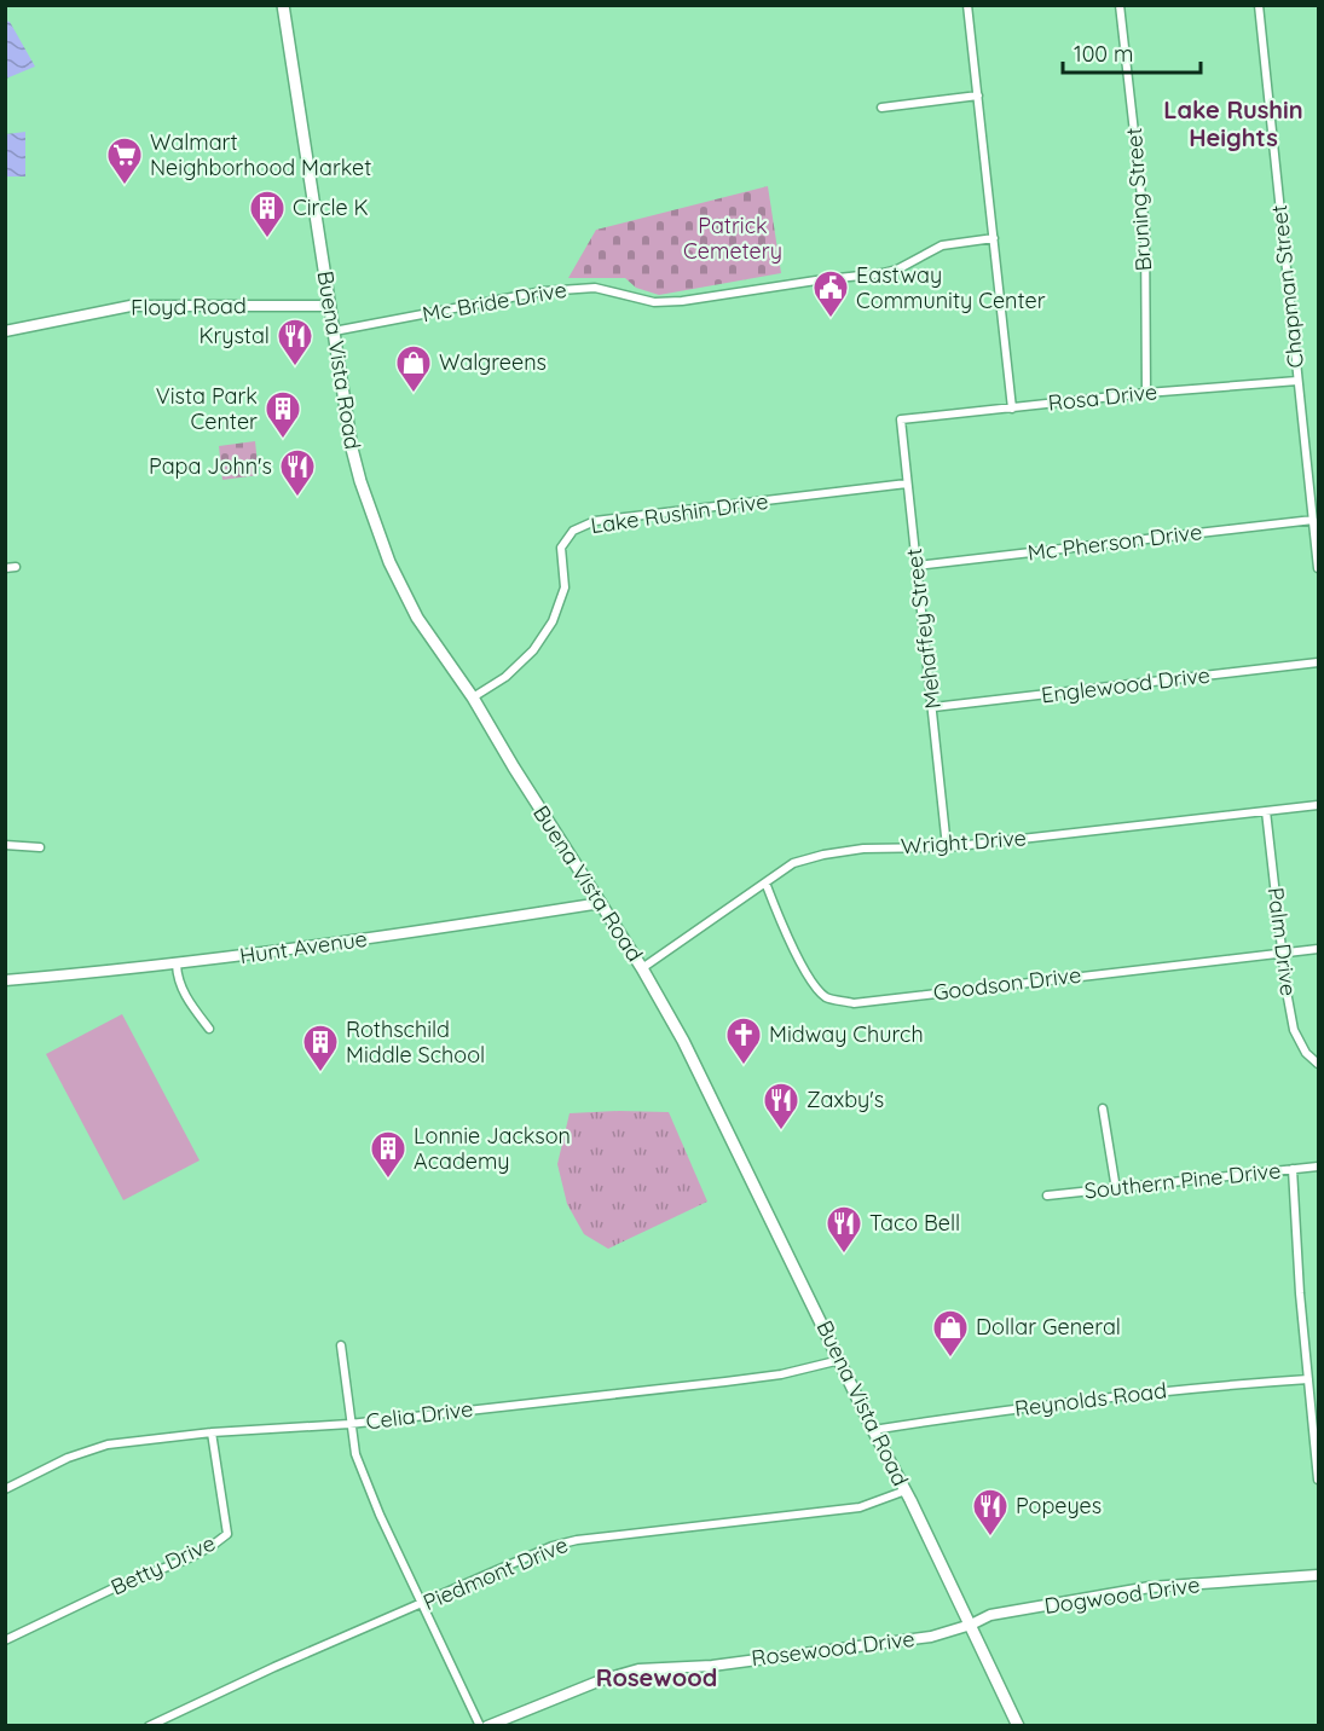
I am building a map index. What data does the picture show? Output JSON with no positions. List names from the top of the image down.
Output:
{
  "streets": {
    "main road": ["Buena Vista Road"],
    "street": [
      "Bruning Street",
      "Chapman Street",
      "Mc Bride Drive",
      "Floyd Road",
      "Rosa Drive",
      "Lake Rushin Drive",
      "Mc Pherson Drive",
      "Mehaffey Street",
      "Englewood Drive",
      "Wright Drive",
      "Palm Drive",
      "Hunt Avenue",
      "Goodson Drive",
      "Southern Pine Drive",
      "Reynolds Road",
      "Celia Drive",
      "Betty Drive",
      "Piedmont Drive",
      "Dogwood Drive",
      "Rosewood Drive"
    ]
  },
  "crossings": [
    ["Bruning Street", "Rosa Drive"],
    ["Chapman Street", "Rosa Drive"],
    ["Chapman Street", "Mc Pherson Drive"],
    ["Mc Bride Drive", "Buena Vista Road"],
    ["Floyd Road", "Buena Vista Road"],
    ["Buena Vista Road", "Lake Rushin Drive"],
    ["Buena Vista Road", "Wright Drive"],
    ["Buena Vista Road", "Hunt Avenue"],
    ["Buena Vista Road", "Reynolds Road"],
    ["Buena Vista Road", "Celia Drive"],
    ["Buena Vista Road", "Piedmont Drive"],
    ["Buena Vista Road", "Dogwood Drive"],
    ["Buena Vista Road", "Rosewood Drive"],
    ["Rosa Drive", "Mehaffey Street"],
    ["Lake Rushin Drive", "Mehaffey Street"],
    ["Mc Pherson Drive", "Mehaffey Street"],
    ["Mehaffey Street", "Englewood Drive"],
    ["Mehaffey Street", "Wright Drive"],
    ["Wright Drive", "Palm Drive"],
    ["Wright Drive", "Goodson Drive"],
    ["Palm Drive", "Goodson Drive"],
    ["Celia Drive", "Betty Drive"],
    ["Dogwood Drive", "Rosewood Drive"]
  ],
  "districts": ["Lake Rushin Heights", "Rosewood"],
  "parks": ["Patrick Cemetery"],
  "places": {
    "supermarket": ["Walmart Neighborhood Market"],
    "building": [
      "Circle K",
      "Vista Park Center",
      "Rothschild Middle School",
      "Lonnie Jackson Academy"
    ],
    "public building": ["Eastway Community Center"],
    "restaurant": [
      "Krystal",
      "Papa John's",
      "Zaxby's",
      "Taco Bell",
      "Popeyes"
    ],
    "shop": ["Walgreens", "Dollar General"],
    "church": ["Midway Church"]
  },
  "scale_bar": "100 m"
}
